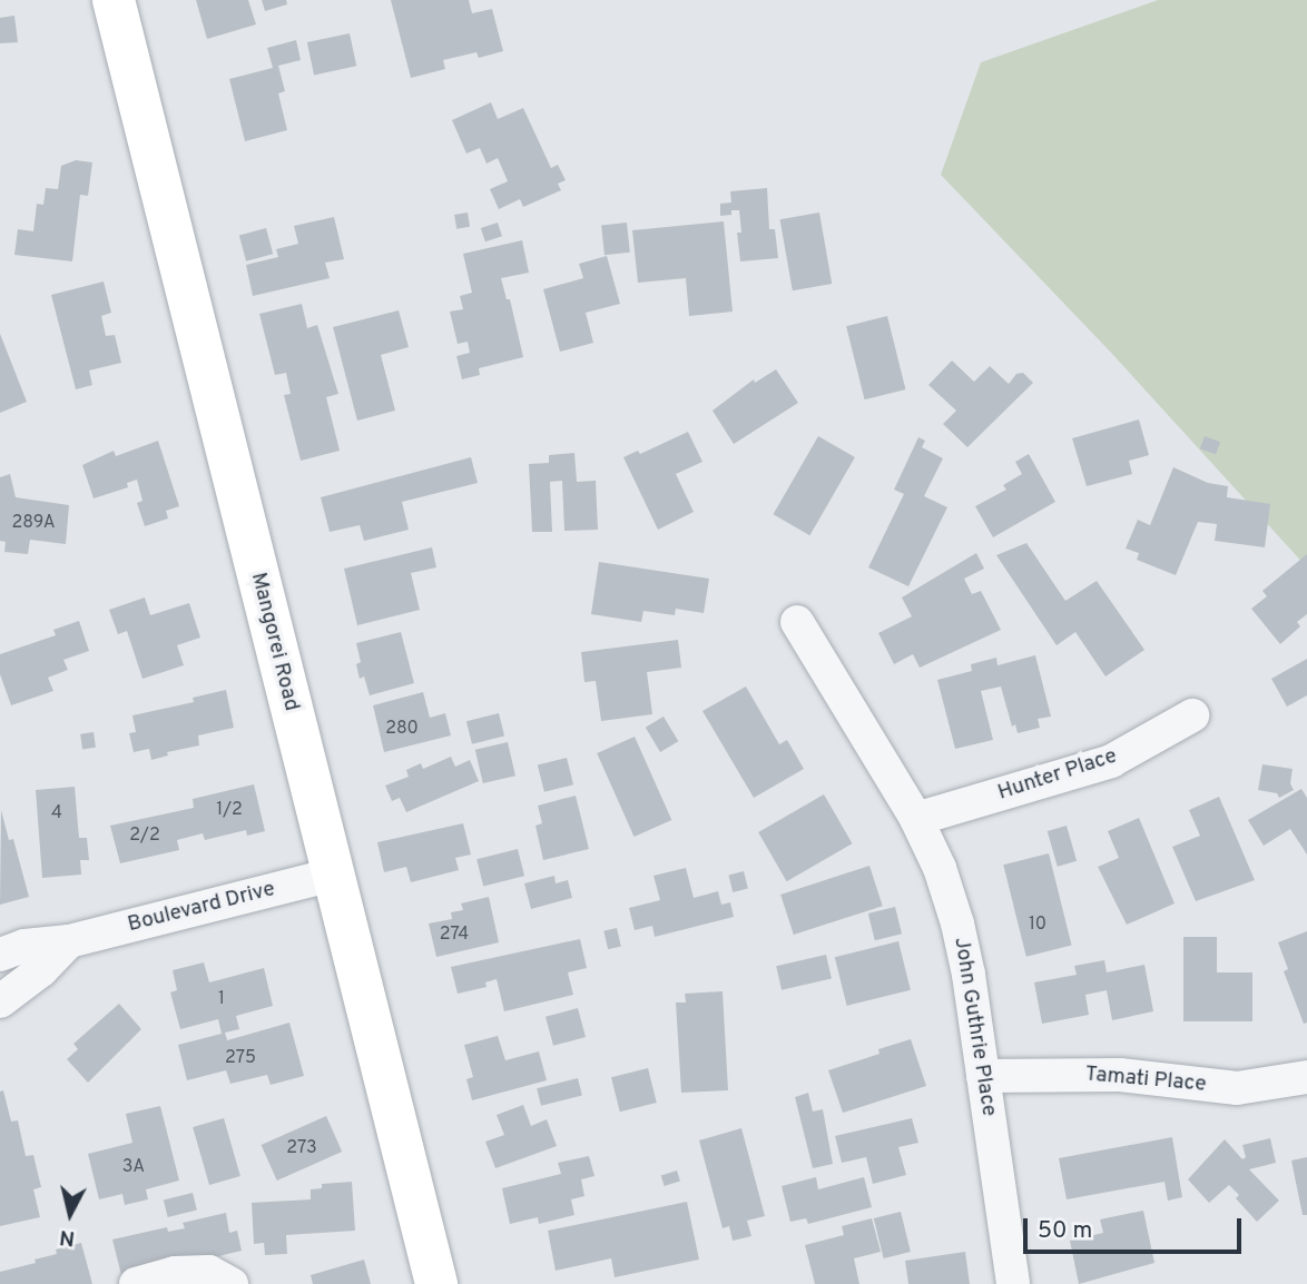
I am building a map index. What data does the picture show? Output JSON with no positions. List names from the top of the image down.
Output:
{
  "streets": {
    "street": [
      "Mangorei Road",
      "Hunter Place",
      "Boulevard Drive",
      "John Guthrie Place",
      "Tamati Place"
    ]
  },
  "crossings": [
    ["Mangorei Road", "Boulevard Drive"],
    ["Hunter Place", "John Guthrie Place"],
    ["John Guthrie Place", "Tamati Place"]
  ],
  "house_numbers": [
    "289A",
    "280",
    "1/2",
    "4",
    "2/2",
    "10",
    "274",
    "1",
    "275",
    "273",
    "3A"
  ],
  "scale_bar": "50 m",
  "north": "bottom"
}
